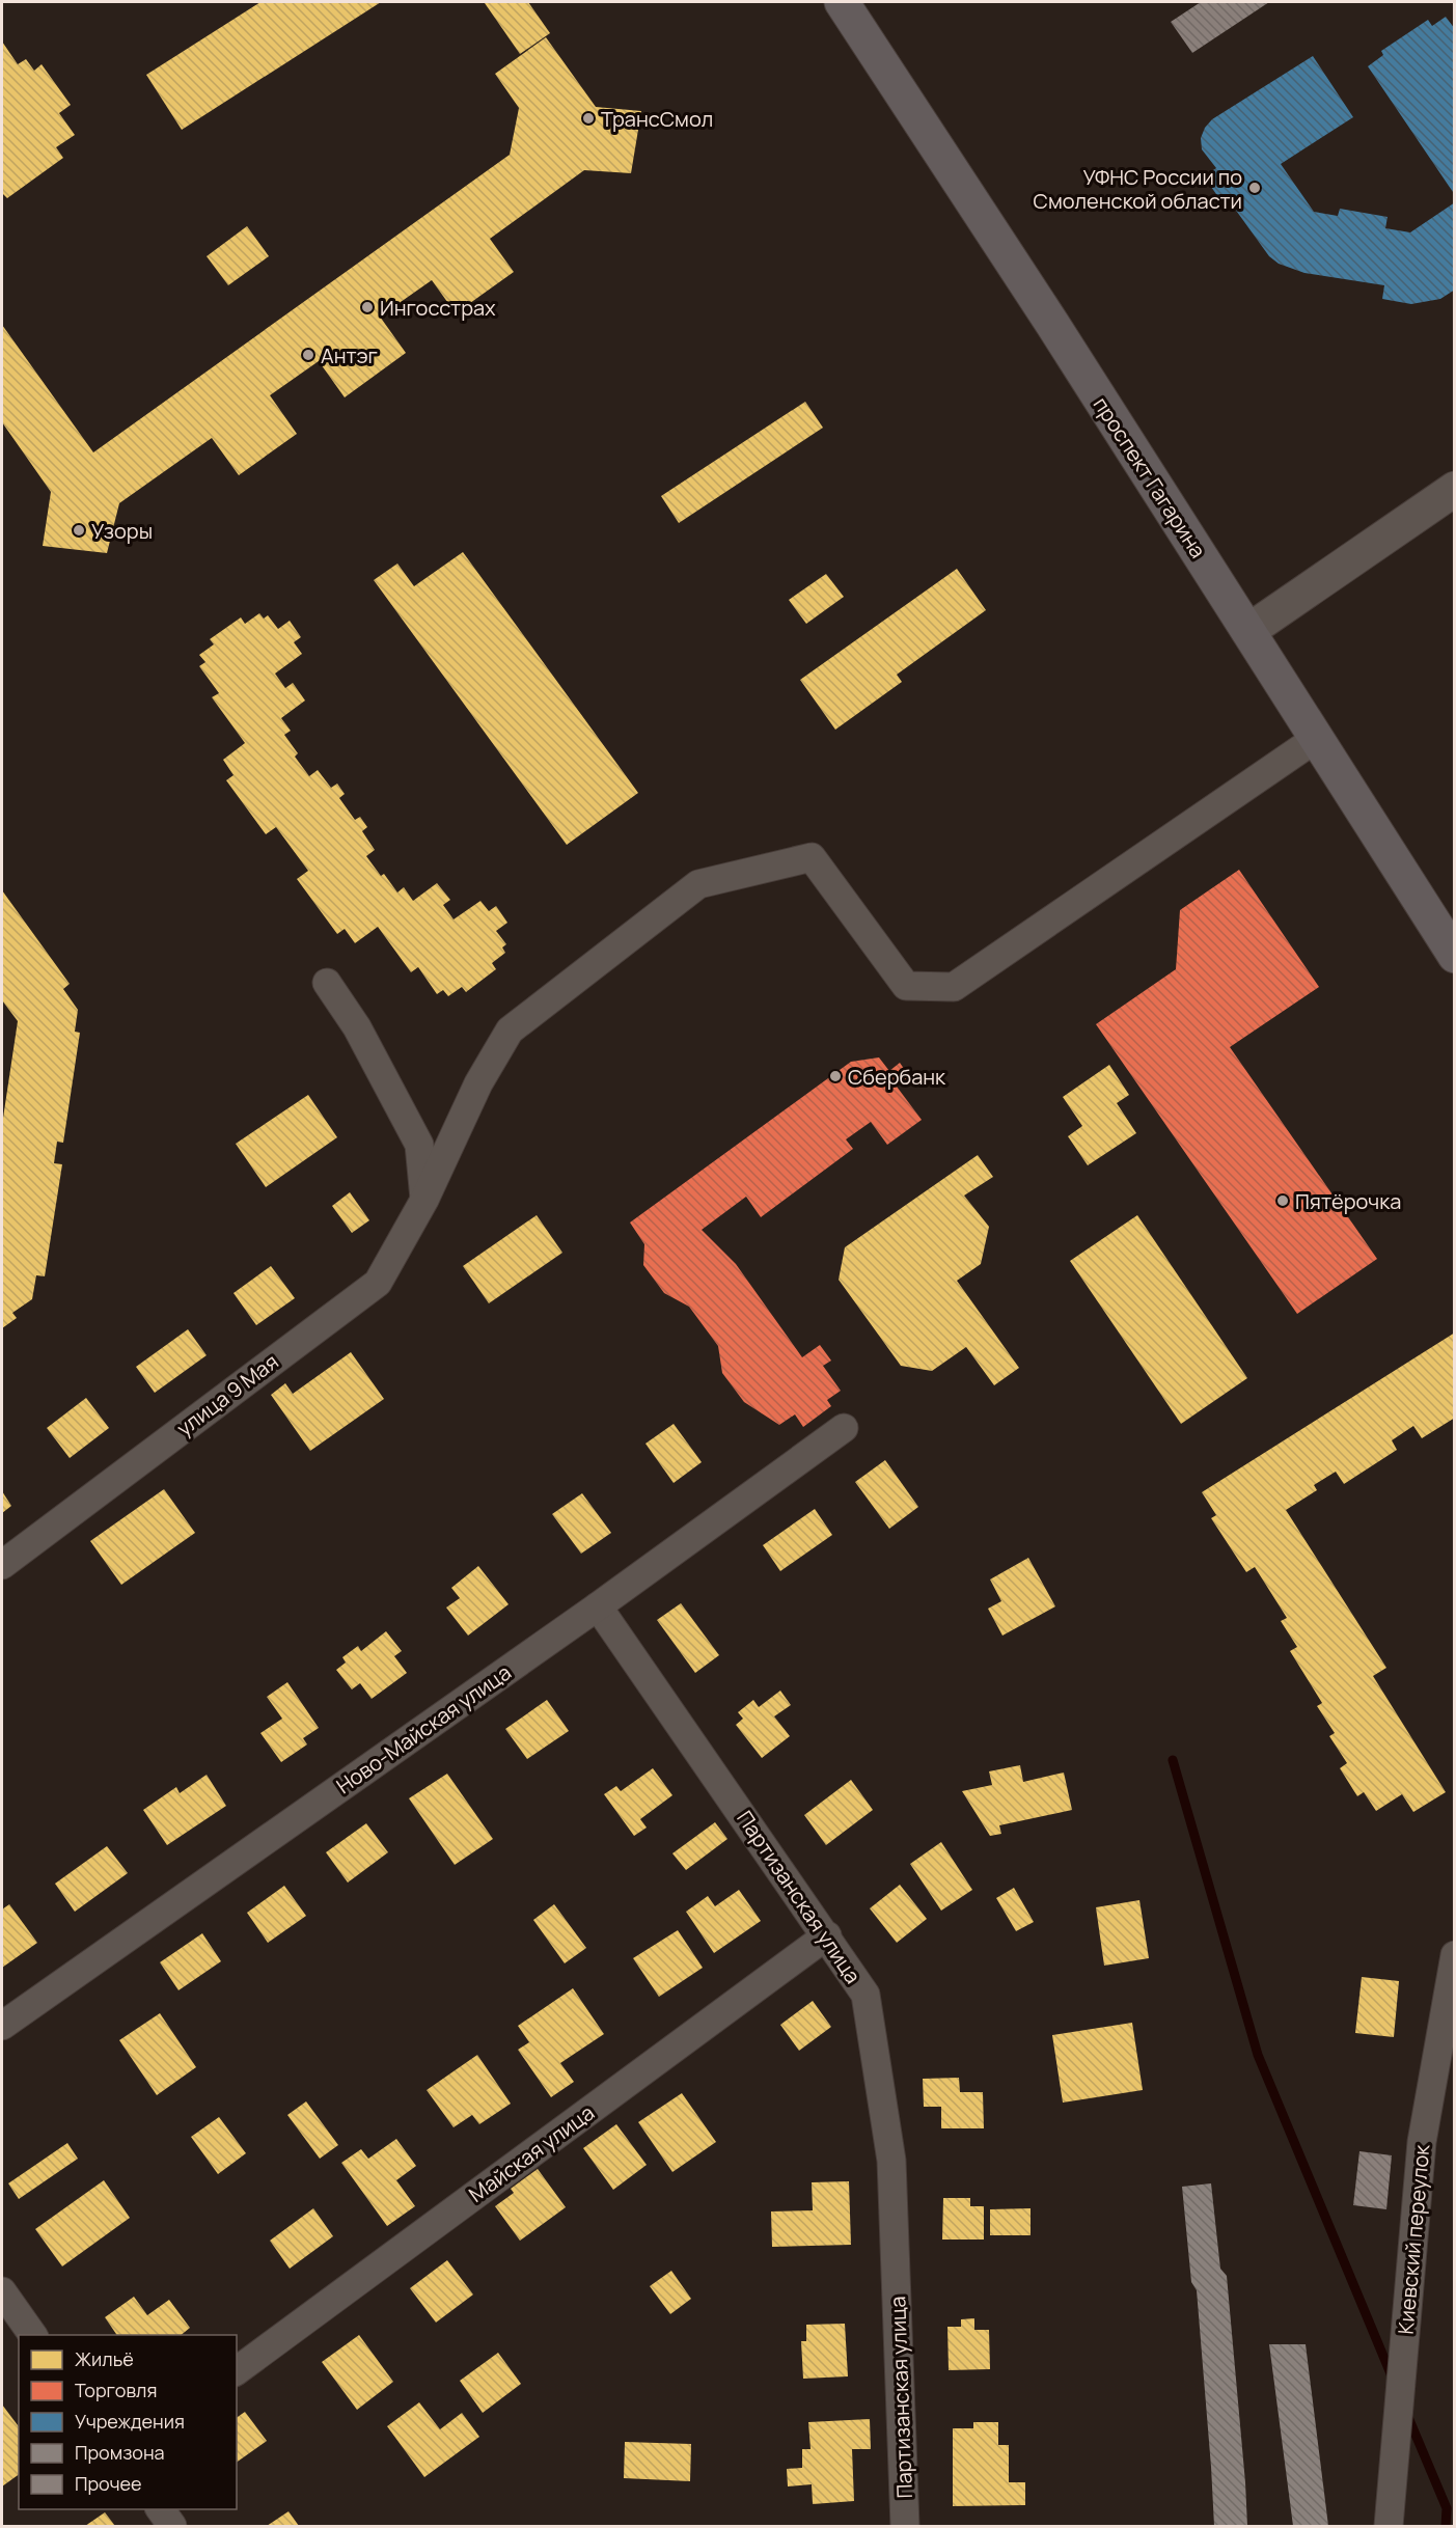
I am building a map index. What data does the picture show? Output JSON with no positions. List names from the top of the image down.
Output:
{
  "streets": {
    "main road": ["проспект Гагарина"],
    "street": [
      "улица 9 Мая",
      "Ново-Майская улица",
      "Партизанская улица",
      "Майская улица",
      "Киевский переулок"
    ]
  },
  "crossings": [
    ["проспект Гагарина", "улица 9 Мая"],
    ["Ново-Майская улица", "Партизанская улица"],
    ["Партизанская улица", "Майская улица"]
  ],
  "places": [
    "ТрансСмол",
    "УФНС России по Смоленской области",
    "Ингосстрах",
    "Антэг",
    "Узоры",
    "Сбербанк",
    "Пятёрочка"
  ],
  "legend": [
    "Жильё",
    "Торговля",
    "Учреждения",
    "Промзона",
    "Прочее"
  ]
}
